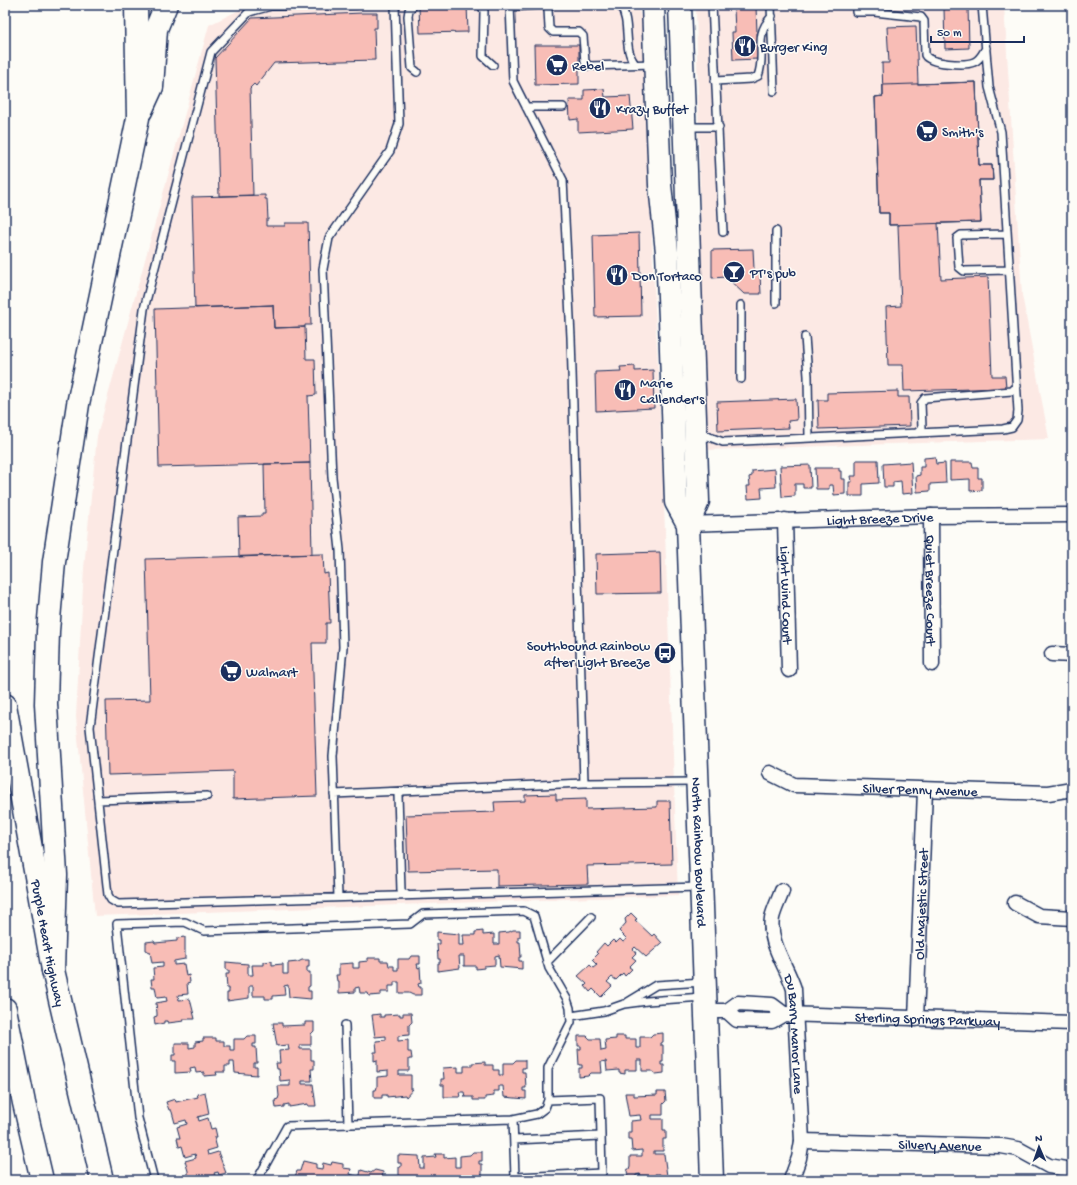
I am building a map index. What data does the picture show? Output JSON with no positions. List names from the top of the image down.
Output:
{
  "streets": {
    "main road": ["North Rainbow Boulevard", "Purple Heart Highway"],
    "street": [
      "Light Breeze Drive",
      "Quiet Breeze Court",
      "Light Wind Court",
      "Silver Penny Avenue",
      "Old Majestic Street",
      "Sterling Springs Parkway",
      "Du Barry Manor Lane",
      "Silvery Avenue"
    ]
  },
  "crossings": [
    ["Light Breeze Drive", "Quiet Breeze Court"],
    ["Light Breeze Drive", "Light Wind Court"],
    ["Light Breeze Drive", "North Rainbow Boulevard"],
    ["Silver Penny Avenue", "Old Majestic Street"],
    ["North Rainbow Boulevard", "Sterling Springs Parkway"],
    ["Old Majestic Street", "Sterling Springs Parkway"],
    ["Sterling Springs Parkway", "Du Barry Manor Lane"],
    ["Du Barry Manor Lane", "Silvery Avenue"]
  ],
  "places": {
    "restaurant": [
      "Burger King",
      "Krazy Buffet",
      "Don Tortaco",
      "Marie Callender's"
    ],
    "supermarket": ["Rebel", "Smith's", "Walmart"],
    "bar": ["PT's pub"],
    "bus stop": ["Southbound Rainbow after Light Breeze"]
  },
  "scale_bar": "50 m",
  "north": "top"
}
